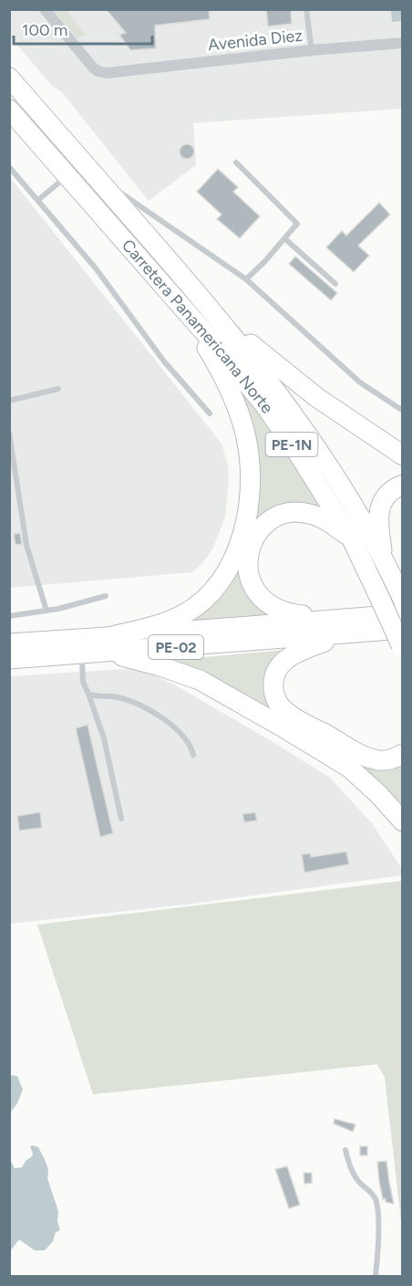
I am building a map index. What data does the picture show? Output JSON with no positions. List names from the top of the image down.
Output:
{
  "streets": {
    "highway": ["Carretera Panamericana Norte", "PE-1N", "PE-02"],
    "street": ["Avenida Diez"]
  },
  "crossings": [
    ["Carretera Panamericana Norte", "PE-02"]
  ],
  "scale_bar": "100 m"
}
